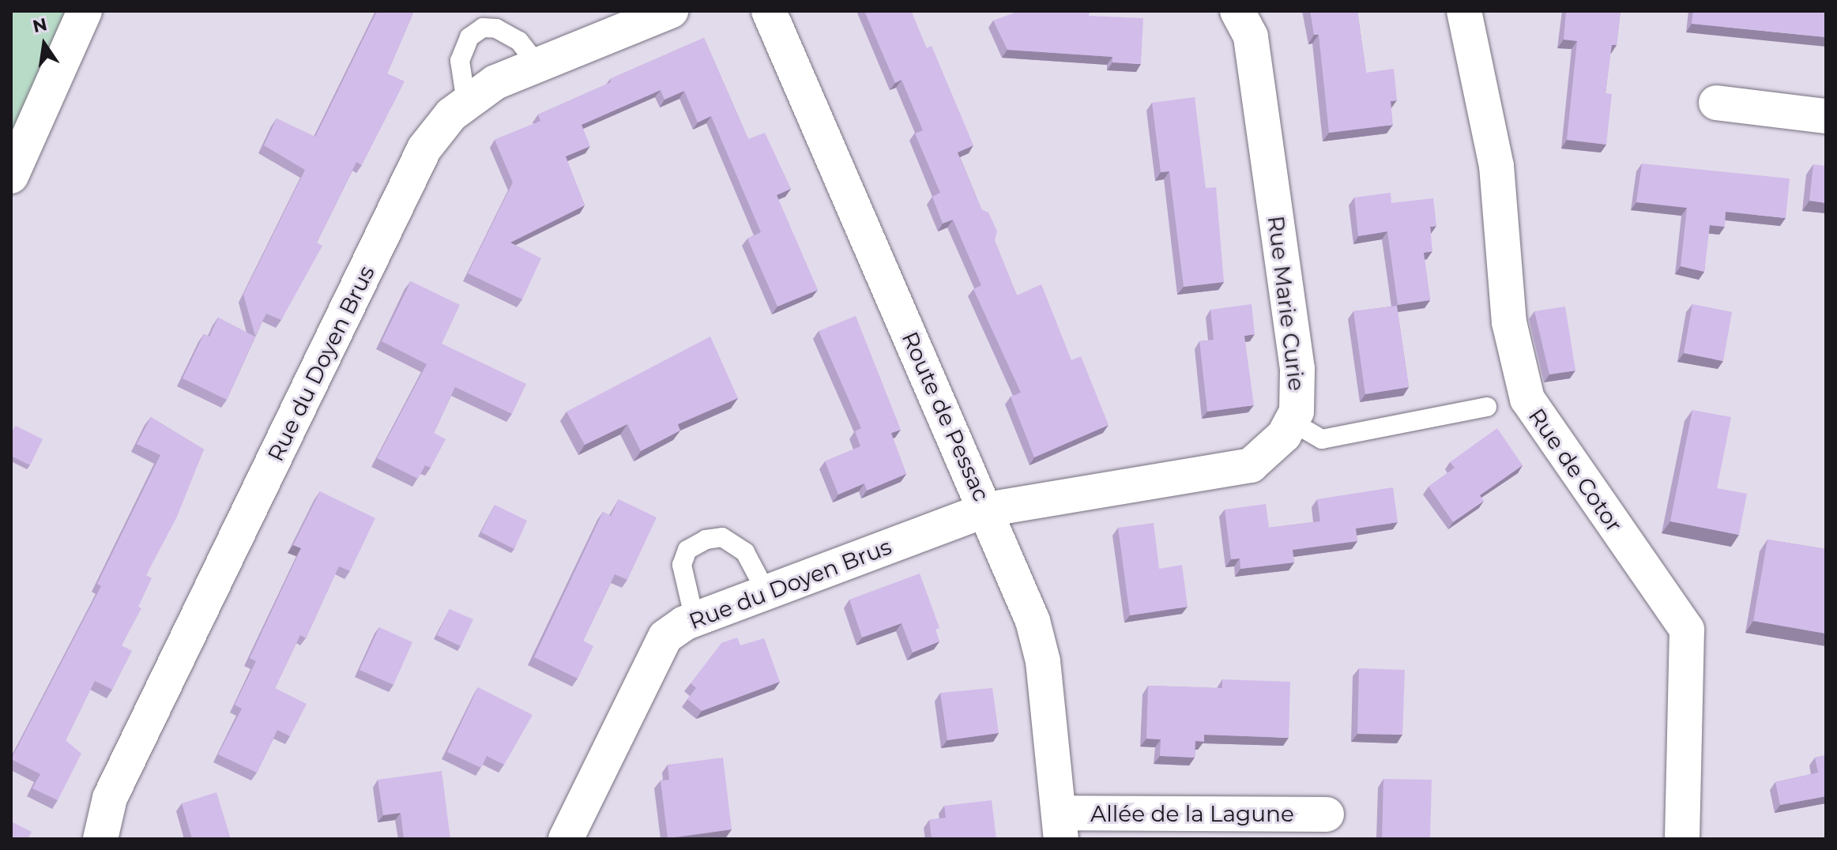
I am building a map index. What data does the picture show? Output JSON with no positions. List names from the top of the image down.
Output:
{
  "streets": {
    "street": [
      "Rue Marie Curie",
      "Rue du Doyen Brus",
      "Route de Pessac",
      "Rue de Cotor",
      "Allée de la Lagune"
    ]
  },
  "crossings": [
    ["Rue Marie Curie", "Rue du Doyen Brus"],
    ["Rue Marie Curie", "Route de Pessac"],
    ["Rue du Doyen Brus", "Route de Pessac"],
    ["Route de Pessac", "Allée de la Lagune"]
  ],
  "north": "top"
}
